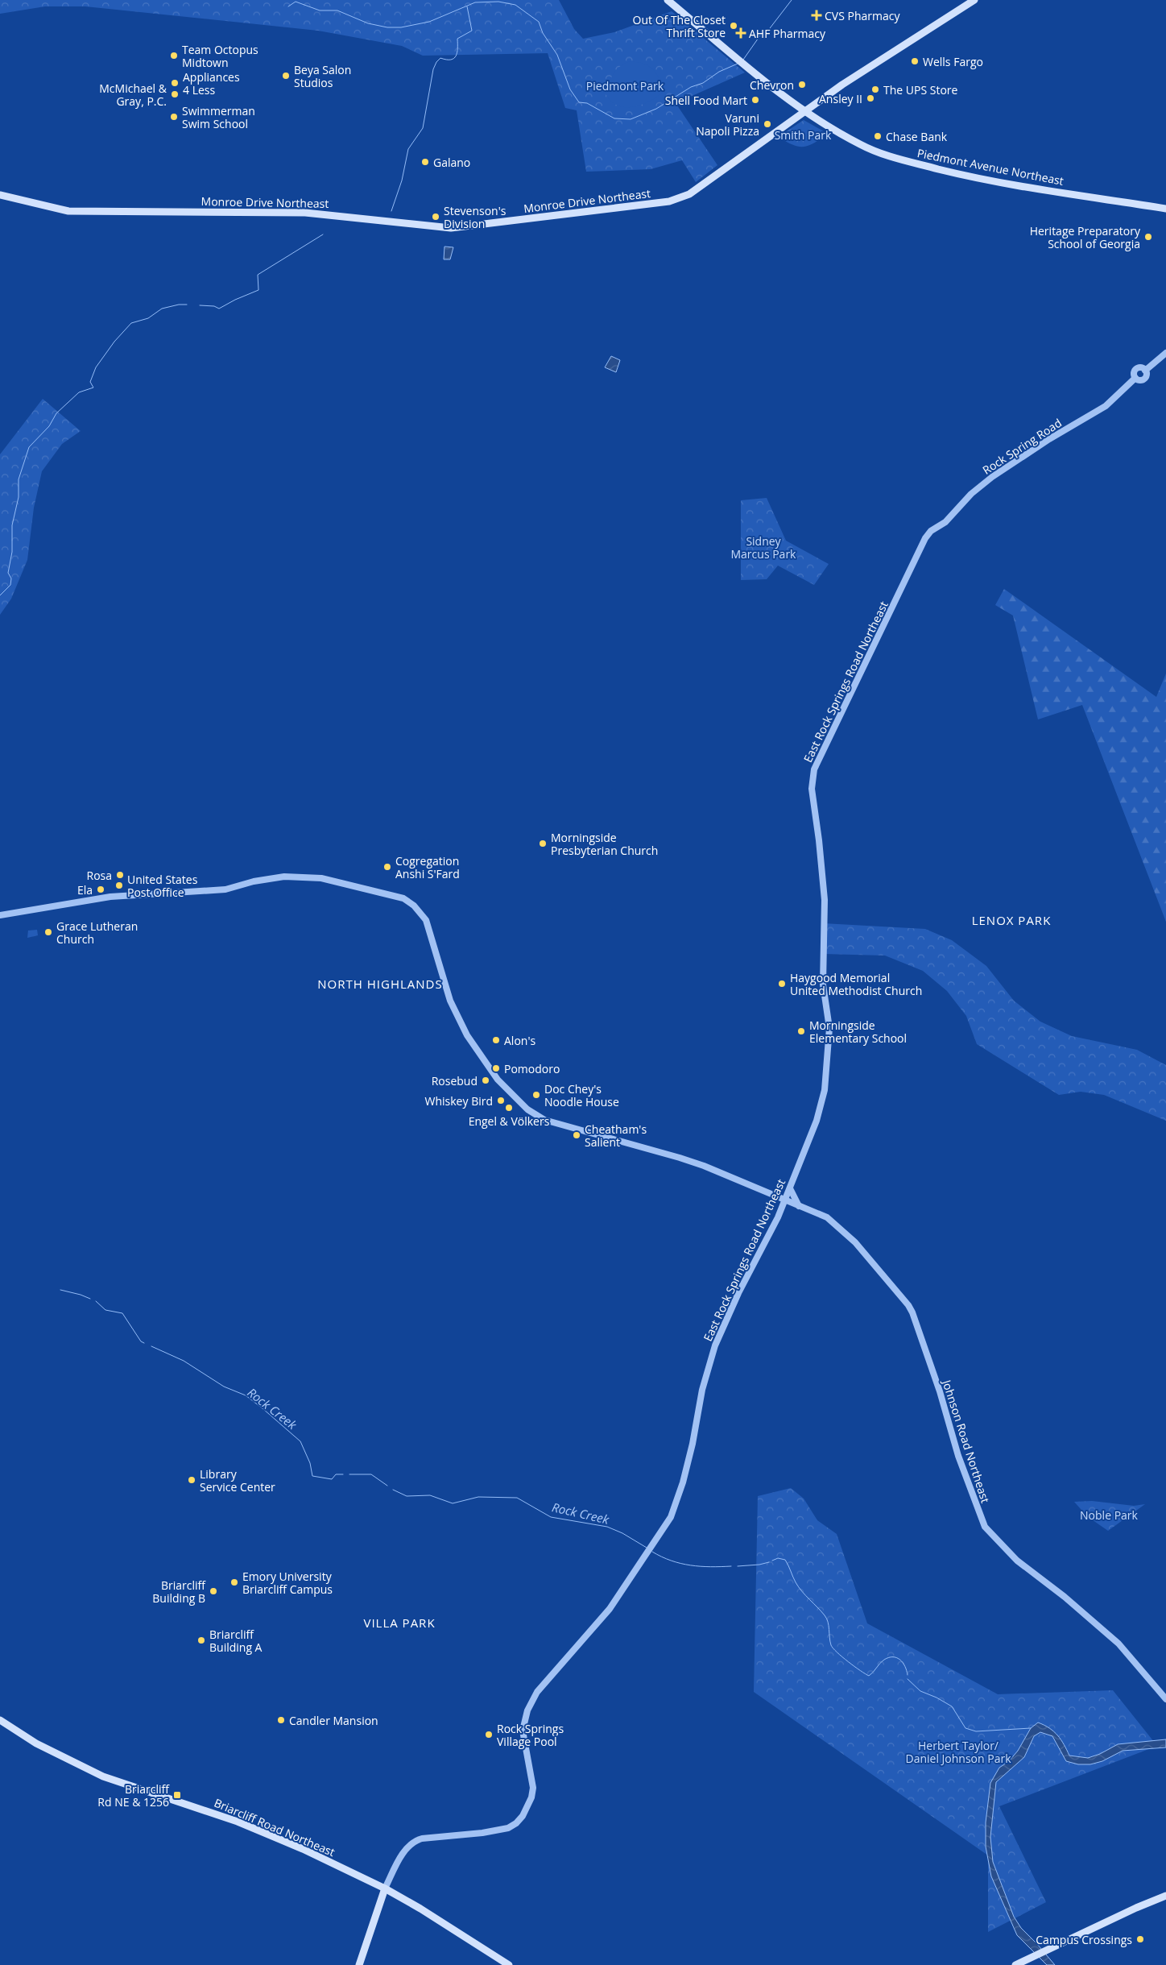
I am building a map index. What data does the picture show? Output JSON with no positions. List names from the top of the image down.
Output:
{
  "streets": {
    "main road": ["Piedmont Avenue Northeast", "Monroe Drive Northeast", "Briarcliff Road Northeast"],
    "street": ["Rock Spring Road", "East Rock Springs Road Northeast", "Johnson Road Northeast"]
  },
  "crossings": [
    ["Piedmont Avenue Northeast", "Monroe Drive Northeast"],
    ["Rock Spring Road", "East Rock Springs Road Northeast"],
    ["East Rock Springs Road Northeast", "Johnson Road Northeast"],
    ["East Rock Springs Road Northeast", "Briarcliff Road Northeast"]
  ],
  "districts": ["LENOX PARK", "NORTH HIGHLANDS", "VILLA PARK"],
  "water": ["Rock Creek"],
  "parks": [
    "Piedmont Park",
    "Smith Park",
    "Sidney Marcus Park",
    "Noble Park",
    "Herbert Taylor/ Daniel Johnson Park"
  ],
  "places": {
    "health": ["CVS Pharmacy", "AHF Pharmacy"],
    "other": [
      "Out Of The Closet Thrift Store",
      "Team Octopus Midtown",
      "Wells Fargo",
      "Beya Salon Studios",
      "Appliances 4 Less",
      "Chevron",
      "The UPS Store",
      "McMichael & Gray, P.C.",
      "Ansley II",
      "Shell Food Mart",
      "Swimmerman Swim School",
      "Varuni Napoli Pizza",
      "Chase Bank",
      "Galano",
      "Stevenson's Division",
      "Heritage Preparatory School of Georgia",
      "Morningside Presbyterian Church",
      "Cogregation Anshi S'Fard",
      "Rosa",
      "United States Post Office",
      "Ela",
      "Grace Lutheran Church",
      "Haygood Memorial United Methodist Church",
      "Morningside Elementary School",
      "Alon's",
      "Pomodoro",
      "Rosebud",
      "Doc Chey's Noodle House",
      "Whiskey Bird",
      "Engel & Völkers",
      "Cheatham's Salient",
      "Library Service Center",
      "Emory University Briarcliff Campus",
      "Briarcliff Building B",
      "Briarcliff Building A",
      "Candler Mansion",
      "Rock Springs Village Pool",
      "Campus Crossings"
    ],
    "transit": ["Briarcliff Rd NE & 1256"]
  }
}
